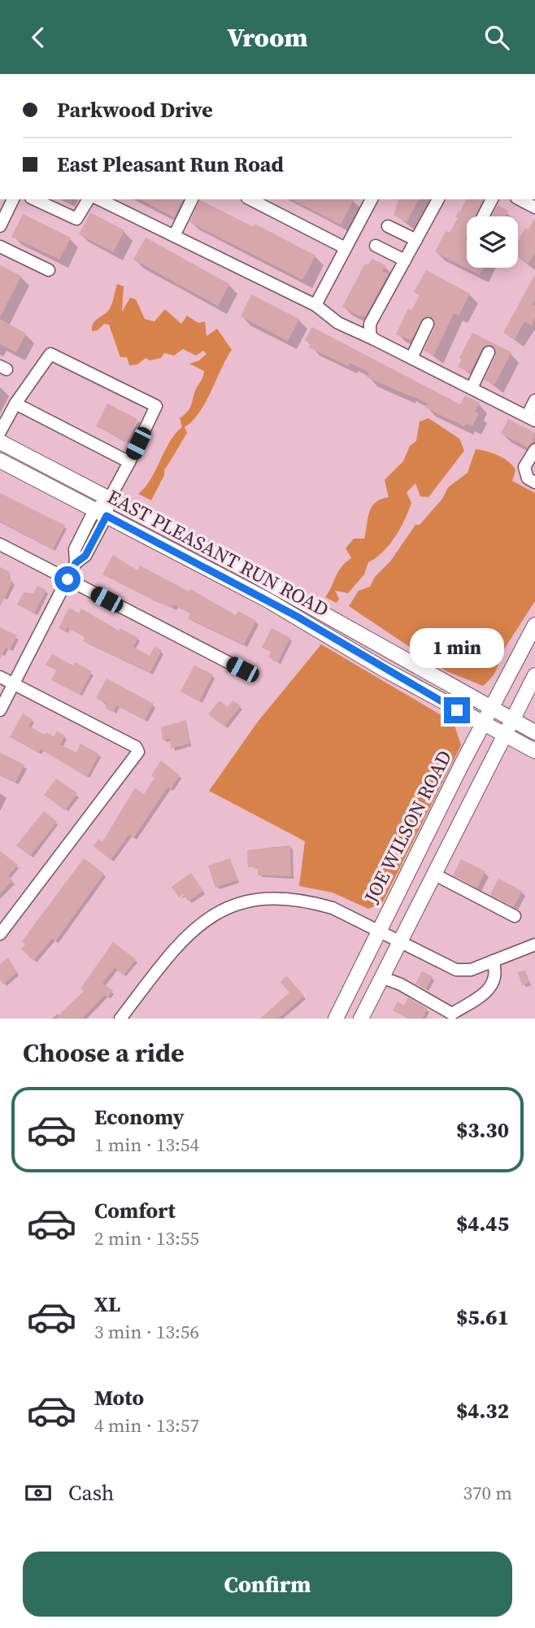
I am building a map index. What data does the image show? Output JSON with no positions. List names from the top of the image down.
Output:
{
  "streets": {
    "main road": ["EAST PLEASANT RUN ROAD", "JOE WILSON ROAD"]
  },
  "crossings": [
    ["EAST PLEASANT RUN ROAD", "JOE WILSON ROAD"]
  ],
  "page": {
    "header": "Vroom",
    "banner": ["Parkwood Drive", "East Pleasant Run Road"],
    "bubble": "1 min",
    "heading": "Choose a ride",
    "list": [
      {
        "name": "Economy",
        "note": "1 min · 13:54",
        "value": "$3.30"
      },
      {
        "name": "Comfort",
        "note": "2 min · 13:55",
        "value": "$4.45"
      },
      {
        "name": "XL",
        "note": "3 min · 13:56",
        "value": "$5.61"
      },
      {
        "name": "Moto",
        "note": "4 min · 13:57",
        "value": "$4.32"
      }
    ],
    "pay": ["Cash", "370 m"],
    "buttons": "Confirm"
  }
}
